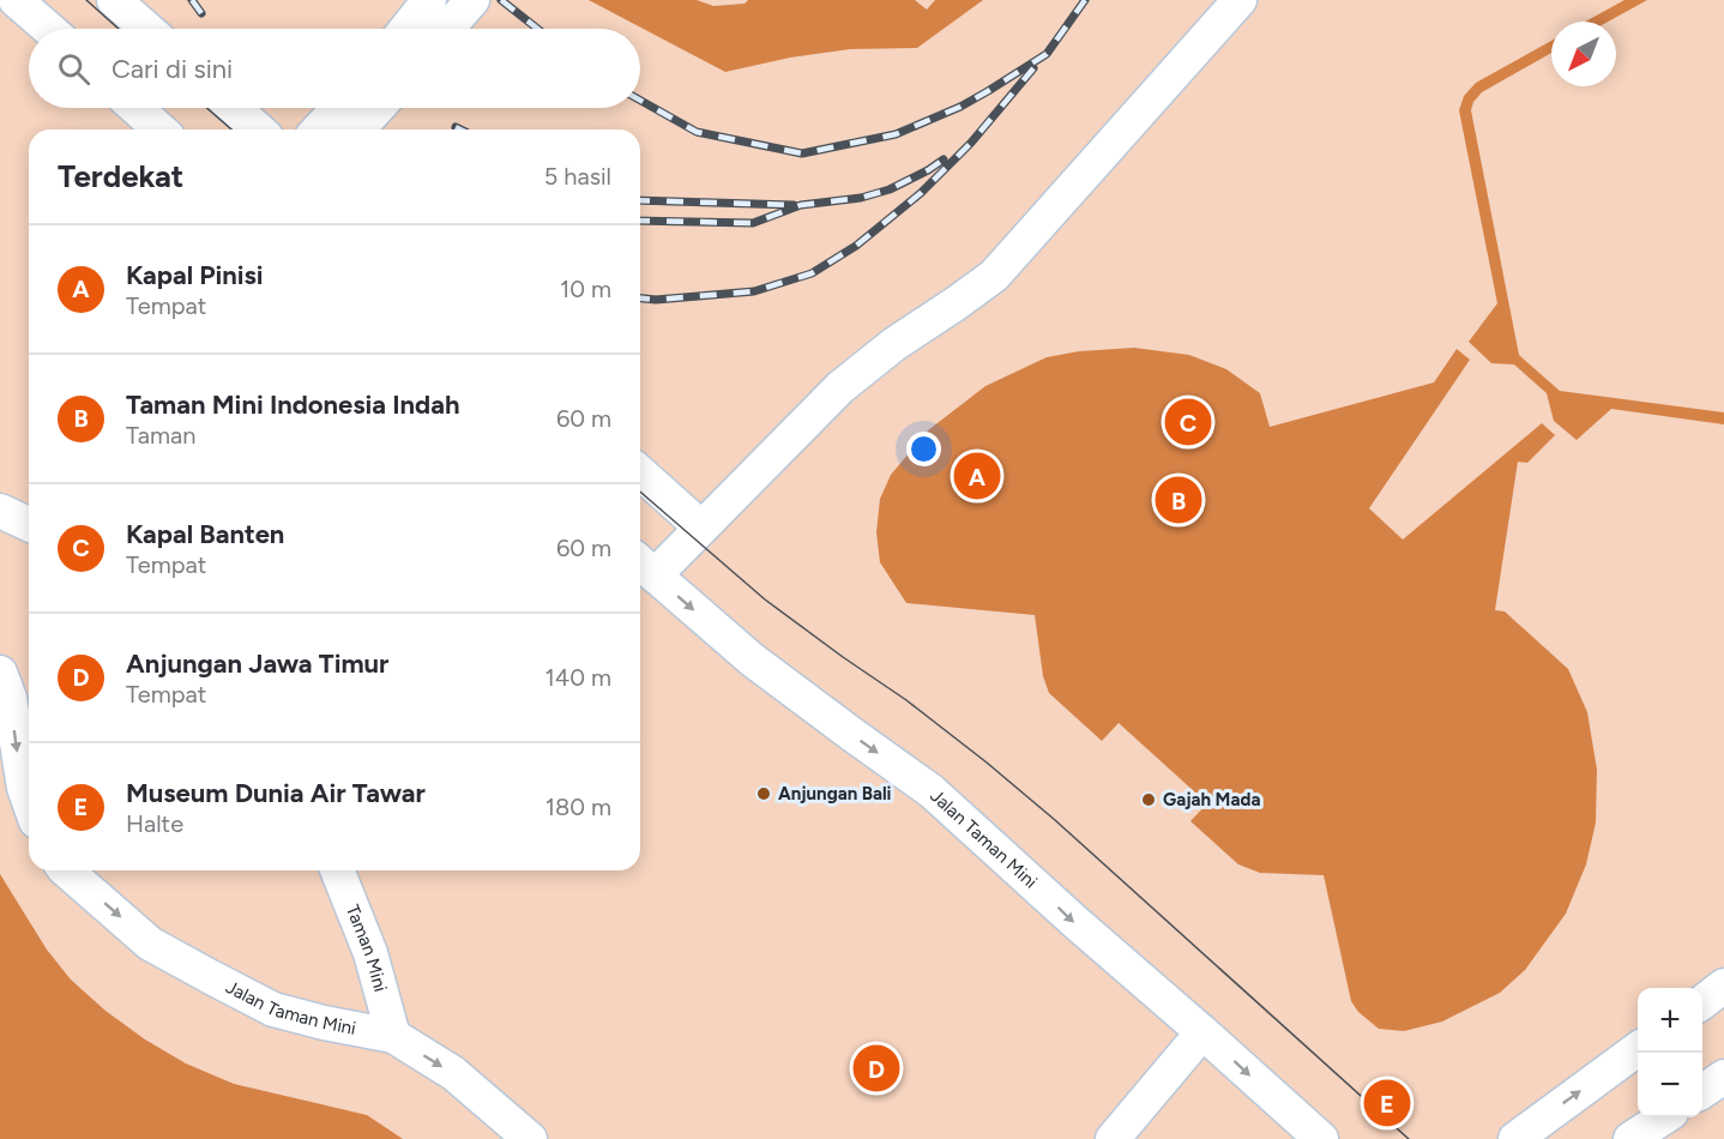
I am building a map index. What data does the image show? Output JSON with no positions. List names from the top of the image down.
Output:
{
  "streets": {
    "lane": ["Jalan Taman Mini", "Taman Mini"]
  },
  "crossings": [
    ["Jalan Taman Mini", "Taman Mini"]
  ],
  "one_way": ["Jalan Taman Mini"],
  "places": ["Anjungan Bali", "Gajah Mada"],
  "north": "bottom left",
  "page": {
    "search": "Cari di sini",
    "heading": ["Terdekat", "5 hasil"],
    "list": [
      {
        "mark": "A",
        "name": "Kapal Pinisi",
        "note": "Tempat",
        "value": "10 m"
      },
      {
        "mark": "B",
        "name": "Taman Mini Indonesia Indah",
        "note": "Taman",
        "value": "60 m"
      },
      {
        "mark": "C",
        "name": "Kapal Banten",
        "note": "Tempat",
        "value": "60 m"
      },
      {
        "mark": "D",
        "name": "Anjungan Jawa Timur",
        "note": "Tempat",
        "value": "140 m"
      },
      {
        "mark": "E",
        "name": "Museum Dunia Air Tawar",
        "note": "Halte",
        "value": "180 m"
      }
    ],
    "pins": [
      "C",
      "A",
      "B",
      "D",
      "E"
    ],
    "map_buttons": ["+", "−"]
  }
}
